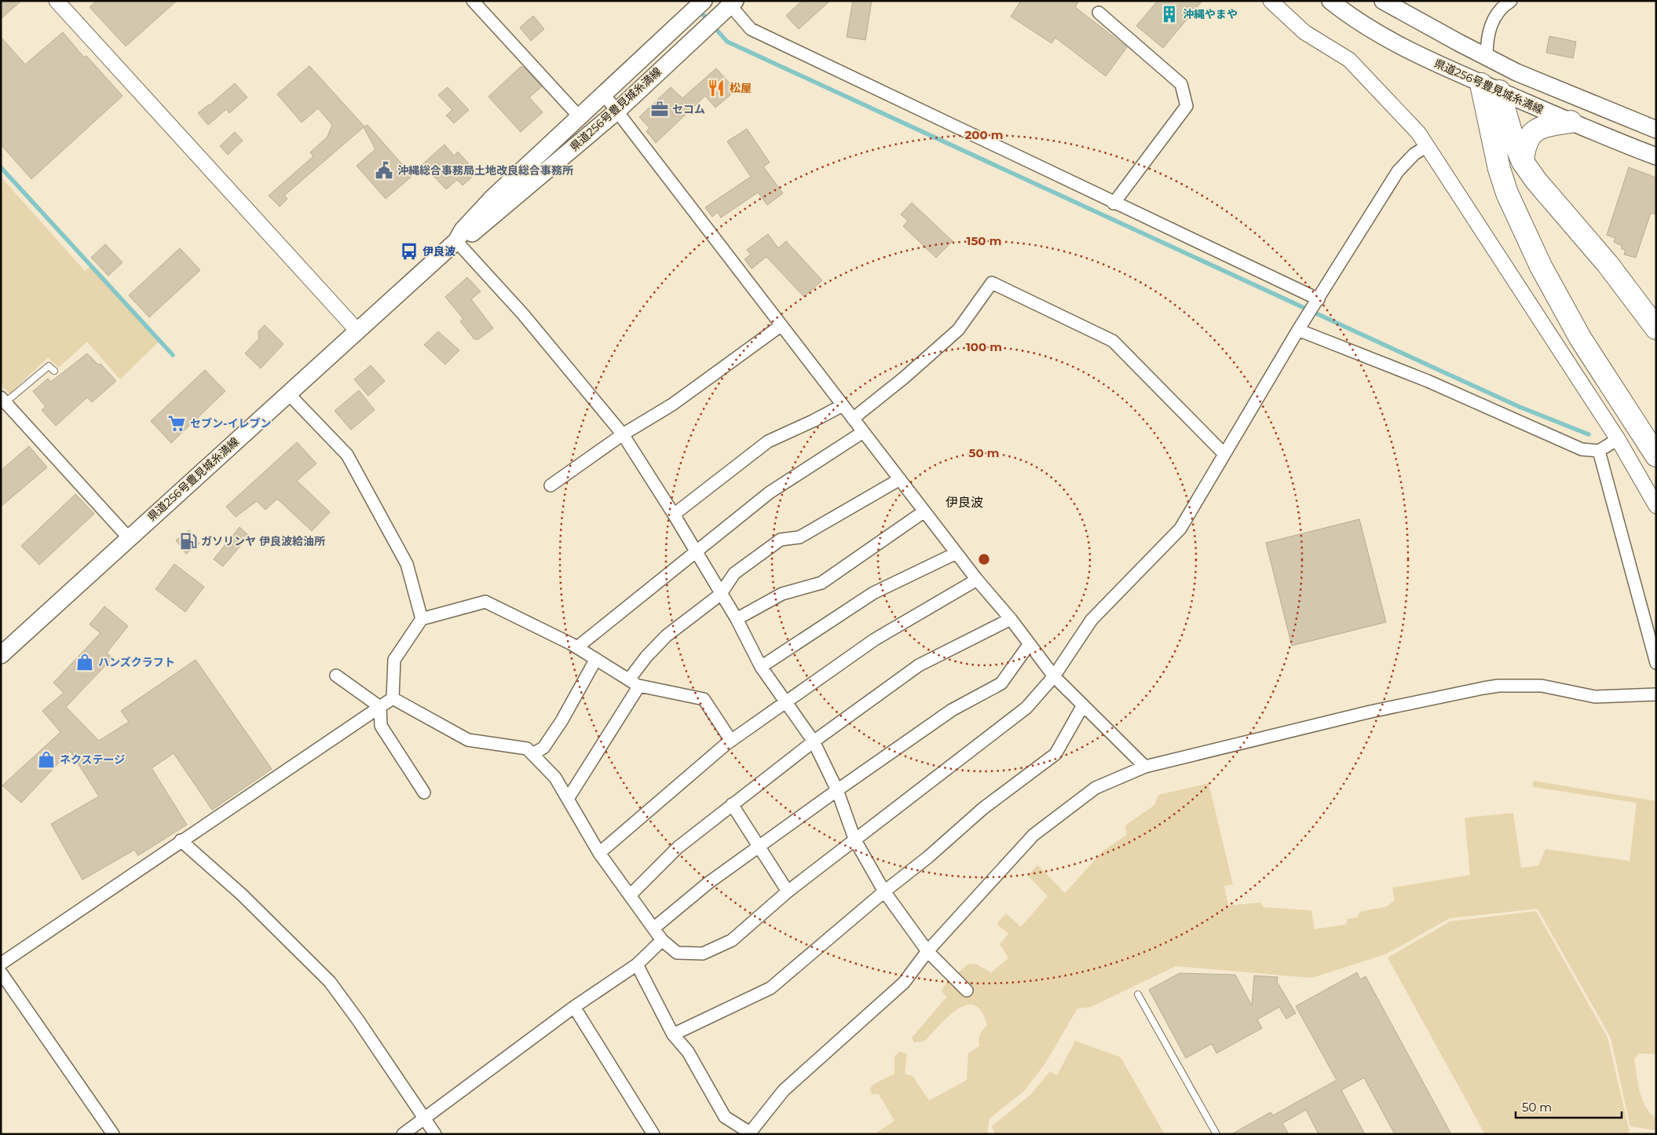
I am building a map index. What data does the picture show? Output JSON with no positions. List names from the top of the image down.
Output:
{
  "streets": {
    "main road": ["県道256号豊見城糸満線"]
  },
  "districts": ["伊良波"],
  "places": {
    "building": ["沖縄やまや"],
    "restaurant": ["松屋"],
    "office": ["セコム"],
    "public building": ["沖縄総合事務局土地改良総合事務所"],
    "bus stop": ["伊良波"],
    "supermarket": ["セブン-イレブン"],
    "fuel station": ["ガソリンヤ 伊良波給油所"],
    "shop": ["ハンズクラフト", "ネクステージ"]
  },
  "scale_bar": "50 m",
  "rings": [
    "200 m",
    "150 m",
    "100 m",
    "50 m"
  ]
}
